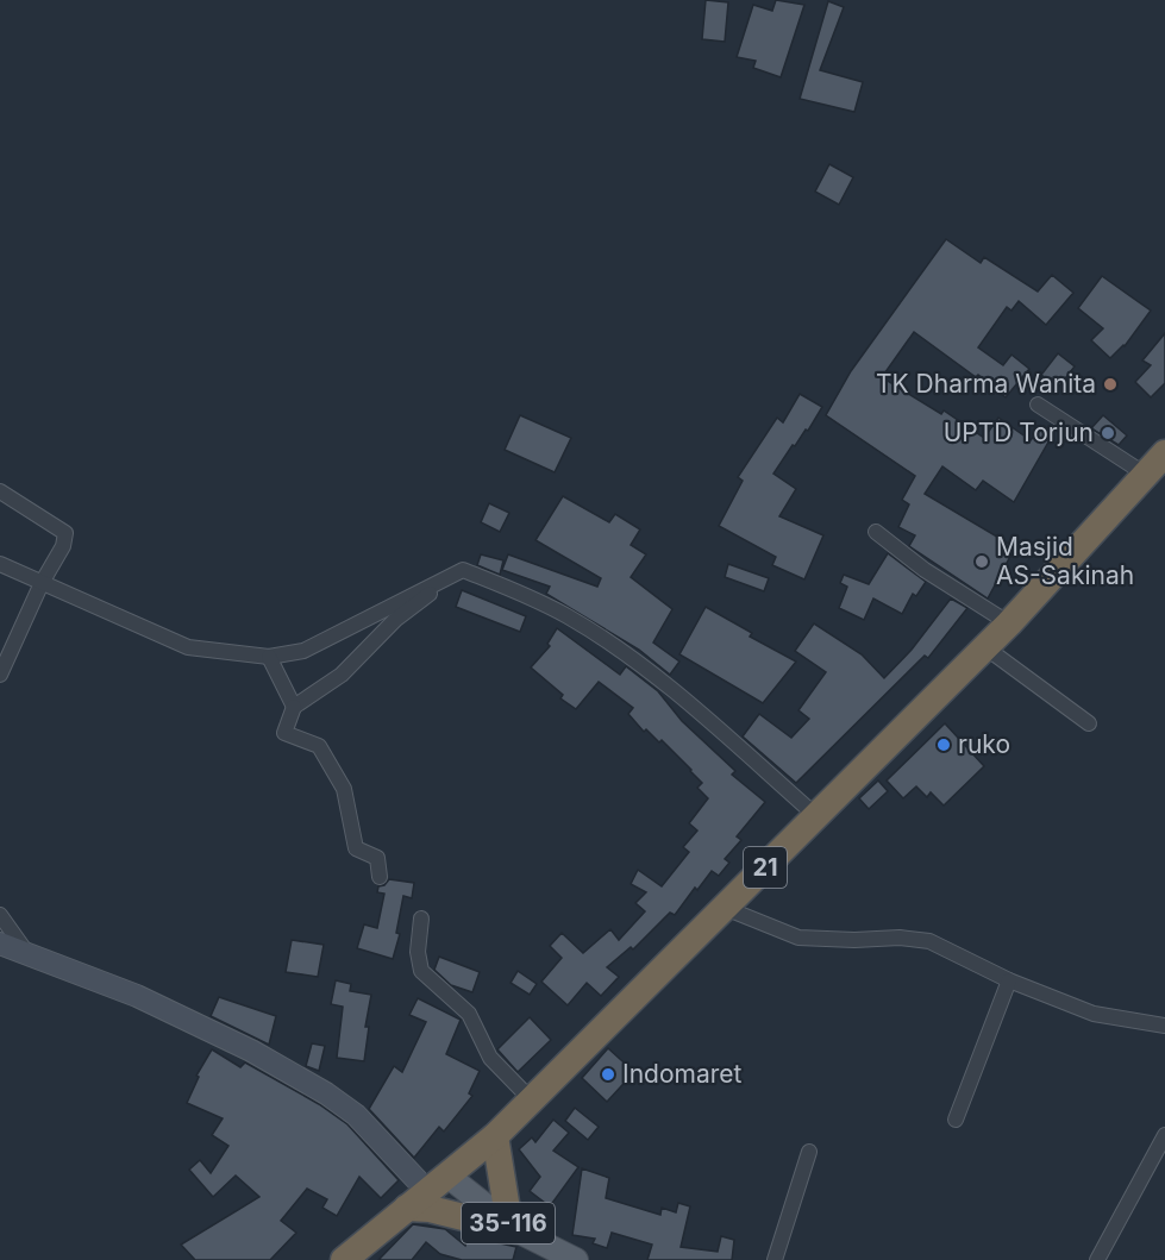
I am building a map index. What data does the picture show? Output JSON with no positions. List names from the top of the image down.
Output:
{
  "streets": {
    "highway": ["21"],
    "main road": ["35-116"]
  },
  "crossings": [
    ["21", "35-116"]
  ],
  "places": [
    "TK Dharma Wanita",
    "UPTD Torjun",
    "Masjid AS-Sakinah",
    "ruko",
    "Indomaret"
  ]
}
